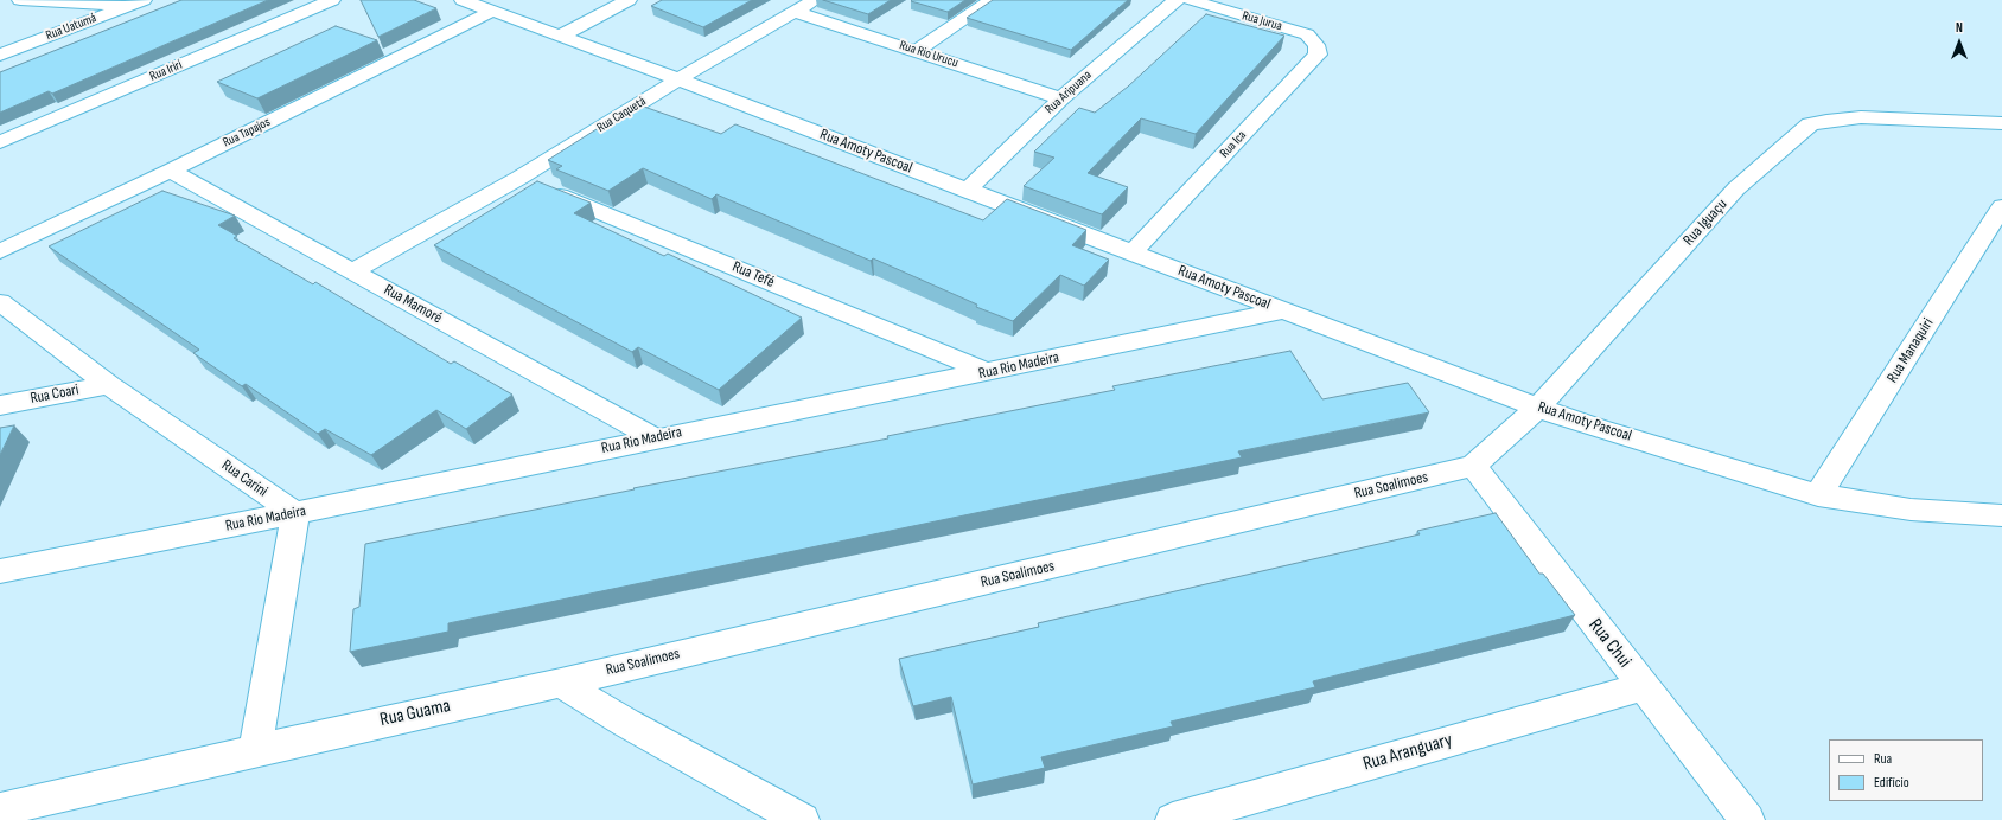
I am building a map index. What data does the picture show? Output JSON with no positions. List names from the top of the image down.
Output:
{
  "streets": {
    "street": [
      "Rua Jurua",
      "Rua Uatumá",
      "Rua Rio Urucu",
      "Rua Iriri",
      "Rua Aripuana",
      "Rua Caquetá",
      "Rua Tapajos",
      "Rua Ica",
      "Rua Amoty Pascoal",
      "Rua Iguaçu",
      "Rua Tefé",
      "Rua Mamoré",
      "Rua Manaquiri",
      "Rua Rio Madeira",
      "Rua Coari",
      "Rua Carini",
      "Rua Soalimoes",
      "Rua Chui",
      "Rua Guama",
      "Rua Aranguary"
    ]
  },
  "crossings": [
    ["Rua Jurua", "Rua Ica"],
    ["Rua Rio Urucu", "Rua Aripuana"],
    ["Rua Rio Urucu", "Rua Caquetá"],
    ["Rua Aripuana", "Rua Amoty Pascoal"],
    ["Rua Caquetá", "Rua Amoty Pascoal"],
    ["Rua Caquetá", "Rua Tefé"],
    ["Rua Caquetá", "Rua Mamoré"],
    ["Rua Tapajos", "Rua Amoty Pascoal"],
    ["Rua Tapajos", "Rua Mamoré"],
    ["Rua Ica", "Rua Amoty Pascoal"],
    ["Rua Amoty Pascoal", "Rua Iguaçu"],
    ["Rua Amoty Pascoal", "Rua Manaquiri"],
    ["Rua Amoty Pascoal", "Rua Rio Madeira"],
    ["Rua Iguaçu", "Rua Soalimoes"],
    ["Rua Iguaçu", "Rua Chui"],
    ["Rua Tefé", "Rua Rio Madeira"],
    ["Rua Mamoré", "Rua Rio Madeira"],
    ["Rua Rio Madeira", "Rua Carini"],
    ["Rua Coari", "Rua Carini"],
    ["Rua Soalimoes", "Rua Chui"],
    ["Rua Soalimoes", "Rua Guama"],
    ["Rua Chui", "Rua Aranguary"]
  ],
  "legend": ["Rua", "Edifício"],
  "north": "top"
}
